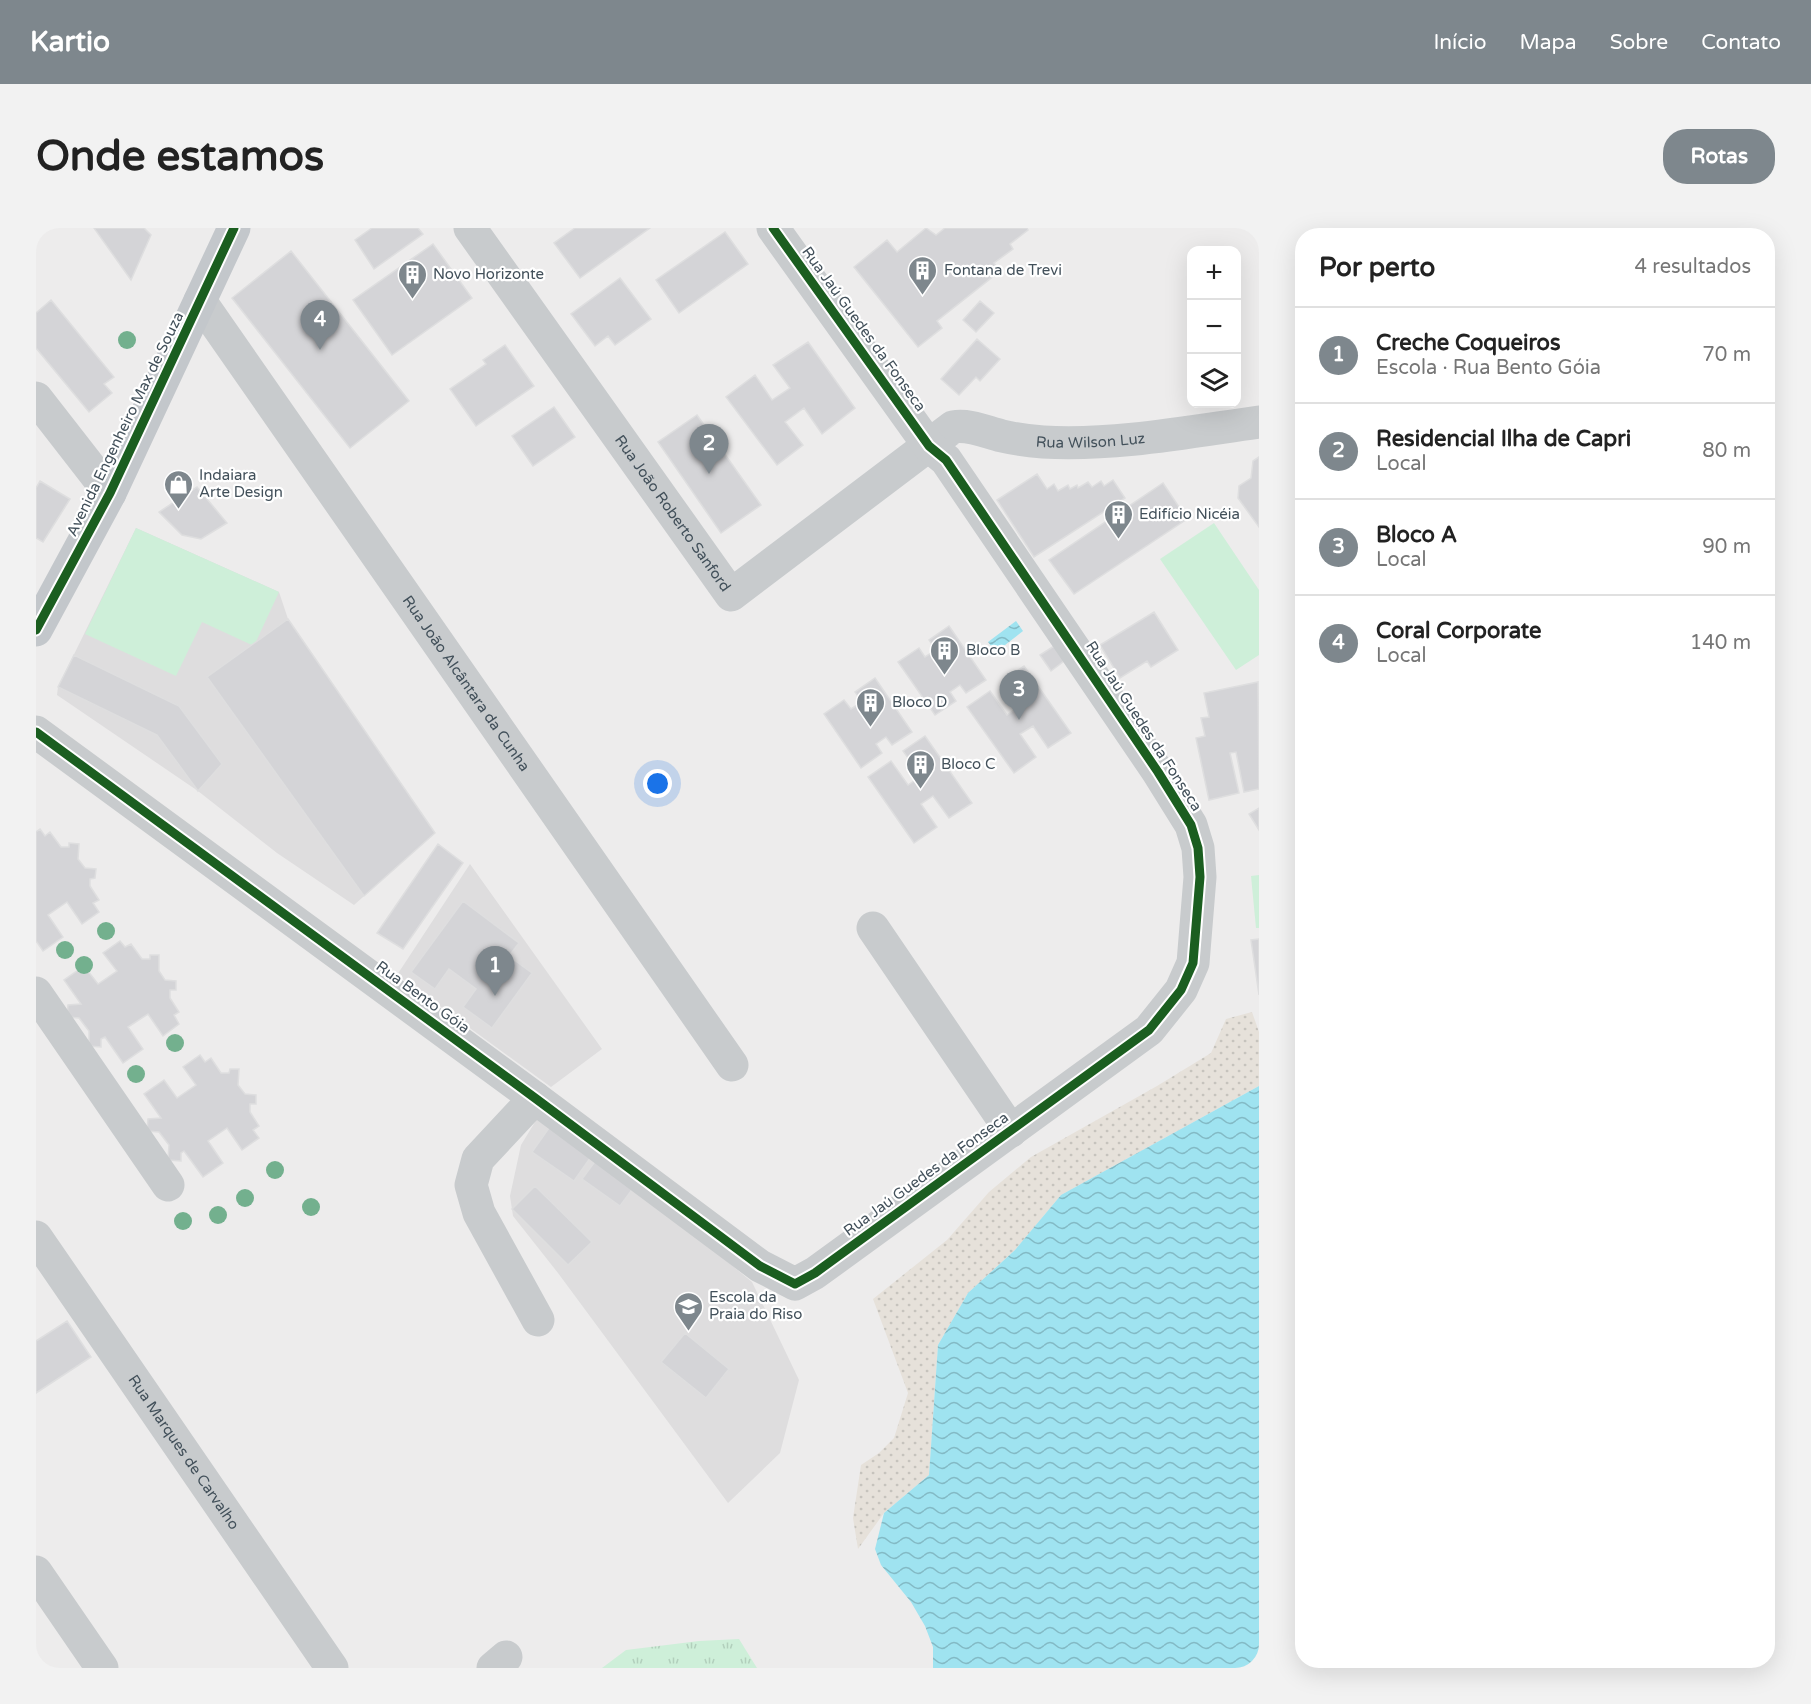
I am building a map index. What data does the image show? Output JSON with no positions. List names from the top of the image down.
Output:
{
  "streets": {
    "main road": ["Avenida Engenheiro Max de Souza"],
    "street": [
      "Rua Jaú Guedes da Fonseca",
      "Rua Wilson Luz",
      "Rua João Roberto Sanford",
      "Rua João Alcântara da Cunha",
      "Rua Bento Góia",
      "Rua Marques de Carvalho"
    ]
  },
  "crossings": [
    ["Rua Jaú Guedes da Fonseca", "Rua Wilson Luz"],
    ["Rua Jaú Guedes da Fonseca", "Rua João Roberto Sanford"],
    ["Rua Jaú Guedes da Fonseca", "Rua Bento Góia"],
    ["Avenida Engenheiro Max de Souza", "Rua João Alcântara da Cunha"],
    ["Rua Wilson Luz", "Rua João Roberto Sanford"]
  ],
  "places": {
    "building": [
      "Fontana de Trevi",
      "Novo Horizonte",
      "Edifício Nicéia",
      "Bloco B",
      "Bloco D",
      "Bloco C"
    ],
    "shop": ["Indaiara Arte Design"],
    "school or university": ["Escola da Praia do Riso"]
  },
  "page": {
    "header": "Kartio",
    "nav": [
      "Início",
      "Mapa",
      "Sobre",
      "Contato"
    ],
    "buttons": "Rotas",
    "title": "Onde estamos",
    "heading": ["Por perto", "4 resultados"],
    "map_buttons": ["+", "−"],
    "pins": [
      "4",
      "2",
      "3",
      "1"
    ],
    "list": [
      {
        "mark": "1",
        "name": "Creche Coqueiros",
        "note": "Escola · Rua Bento Góia",
        "value": "70 m"
      },
      {
        "mark": "2",
        "name": "Residencial Ilha de Capri",
        "note": "Local",
        "value": "80 m"
      },
      {
        "mark": "3",
        "name": "Bloco A",
        "note": "Local",
        "value": "90 m"
      },
      {
        "mark": "4",
        "name": "Coral Corporate",
        "note": "Local",
        "value": "140 m"
      }
    ]
  }
}
